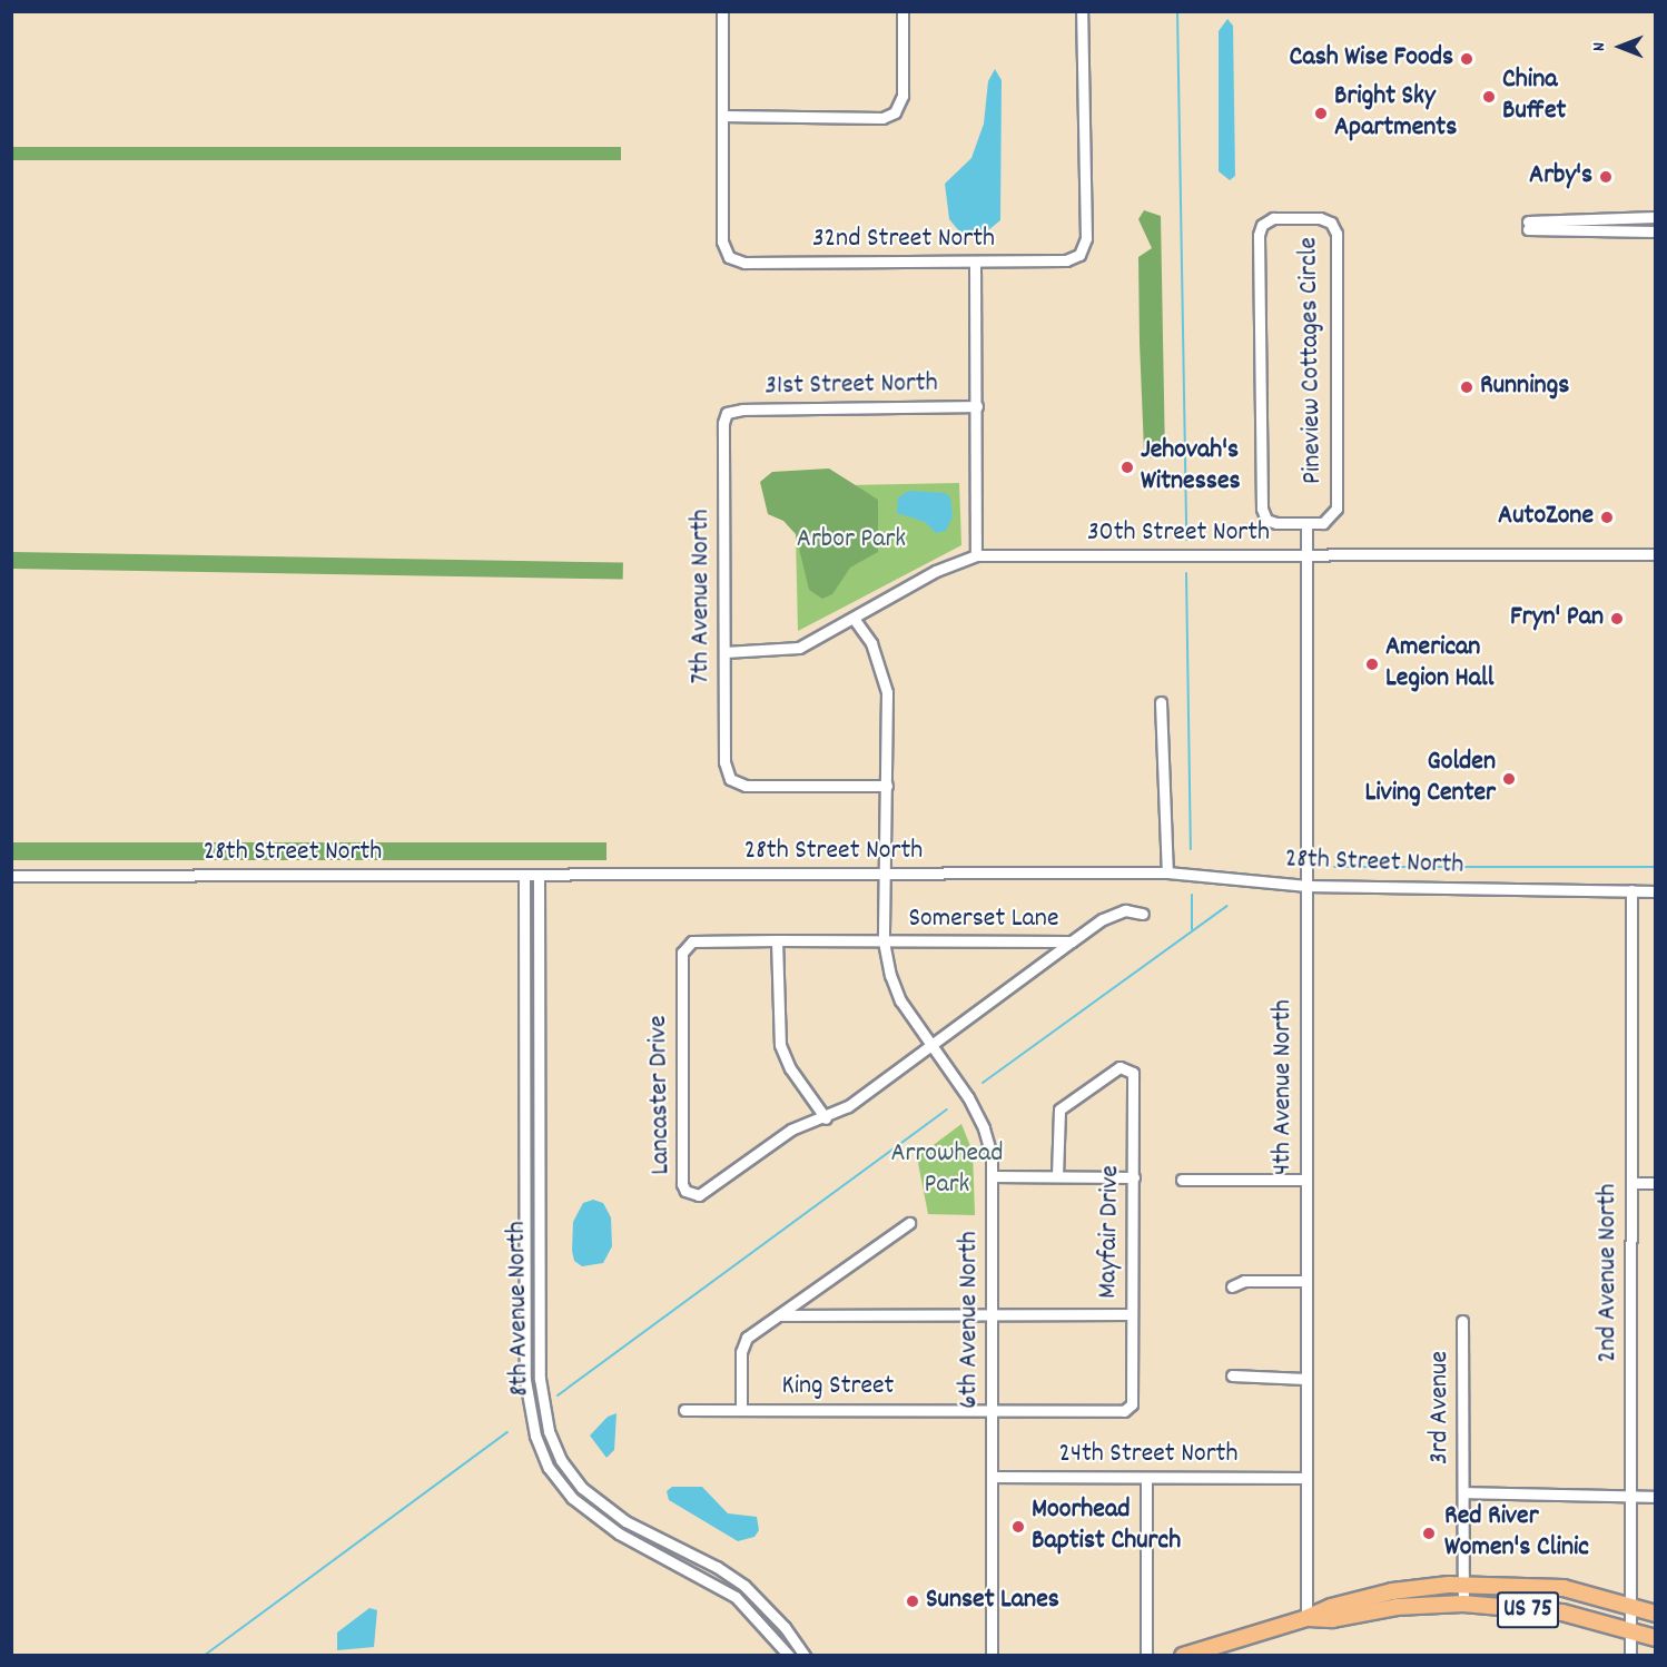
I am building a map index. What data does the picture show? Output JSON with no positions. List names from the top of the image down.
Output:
{
  "streets": {
    "main road": ["US 75"],
    "street": [
      "32nd Street North",
      "Pineview Cottages Circle",
      "31st Street North",
      "30th Street North",
      "7th Avenue North",
      "28th Street North",
      "Somerset Lane",
      "4th Avenue North",
      "Lancaster Drive",
      "Mayfair Drive",
      "2nd Avenue North",
      "8th Avenue North",
      "6th Avenue North",
      "King Street",
      "3rd Avenue",
      "24th Street North"
    ]
  },
  "crossings": [
    ["Pineview Cottages Circle", "30th Street North"],
    ["Pineview Cottages Circle", "4th Avenue North"],
    ["31st Street North", "7th Avenue North"],
    ["30th Street North", "7th Avenue North"],
    ["30th Street North", "4th Avenue North"],
    ["30th Street North", "6th Avenue North"],
    ["7th Avenue North", "6th Avenue North"],
    ["28th Street North", "4th Avenue North"],
    ["28th Street North", "2nd Avenue North"],
    ["28th Street North", "8th Avenue North"],
    ["28th Street North", "6th Avenue North"],
    ["Somerset Lane", "Lancaster Drive"],
    ["Somerset Lane", "6th Avenue North"],
    ["4th Avenue North", "24th Street North"],
    ["4th Avenue North", "US 75"],
    ["Lancaster Drive", "6th Avenue North"],
    ["Mayfair Drive", "6th Avenue North"],
    ["Mayfair Drive", "King Street"],
    ["2nd Avenue North", "US 75"],
    ["6th Avenue North", "King Street"],
    ["6th Avenue North", "24th Street North"],
    ["3rd Avenue", "US 75"]
  ],
  "parks": ["Arbor Park", "Arrowhead Park"],
  "places": [
    "Cash Wise Foods",
    "China Buffet",
    "Bright Sky Apartments",
    "Arby's",
    "Runnings",
    "Jehovah's Witnesses",
    "AutoZone",
    "Fryn' Pan",
    "American Legion Hall",
    "Golden Living Center",
    "Moorhead Baptist Church",
    "Red River Women's Clinic",
    "Sunset Lanes"
  ],
  "north": "left"
}
